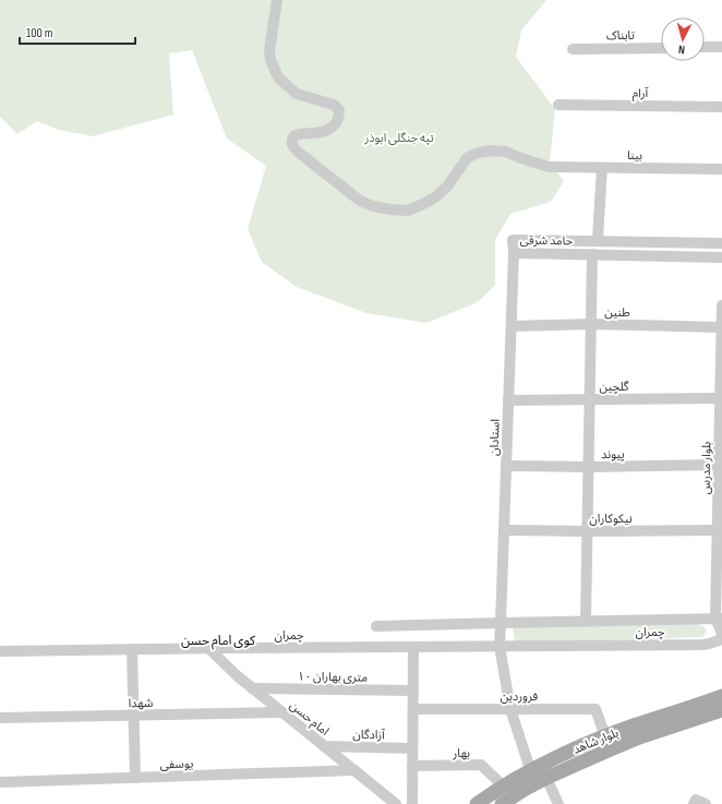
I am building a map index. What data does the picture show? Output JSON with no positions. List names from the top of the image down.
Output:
{
  "streets": {
    "main road": ["بلوار شاهد"],
    "street": [
      "تابناک",
      "آرام",
      "بینا",
      "حامد شرقی",
      "طنین",
      "گلچین",
      "استادان",
      "پیوند",
      "بلوار مدرس",
      "نیکوکاران",
      "چمران",
      "۱۰ متری بهاران",
      "فروردین",
      "شهدا",
      "امام حسن",
      "آزادگان",
      "بهار",
      "یوسفی"
    ]
  },
  "crossings": [
    ["حامد شرقی", "استادان"],
    ["طنین", "استادان"],
    ["طنین", "بلوار مدرس"],
    ["گلچین", "استادان"],
    ["گلچین", "بلوار مدرس"],
    ["استادان", "پیوند"],
    ["استادان", "نیکوکاران"],
    ["استادان", "چمران"],
    ["پیوند", "بلوار مدرس"],
    ["بلوار مدرس", "نیکوکاران"],
    ["بلوار مدرس", "چمران"],
    ["چمران", "امام حسن"],
    ["۱۰ متری بهاران", "امام حسن"],
    ["فروردین", "بلوار شاهد"],
    ["شهدا", "امام حسن"],
    ["امام حسن", "آزادگان"],
    ["امام حسن", "یوسفی"],
    ["بلوار شاهد", "بهار"]
  ],
  "districts": ["کوی امام حسن"],
  "parks": ["تپه جنگلی ابوذر"],
  "scale_bar": "100 m",
  "north": "bottom"
}
